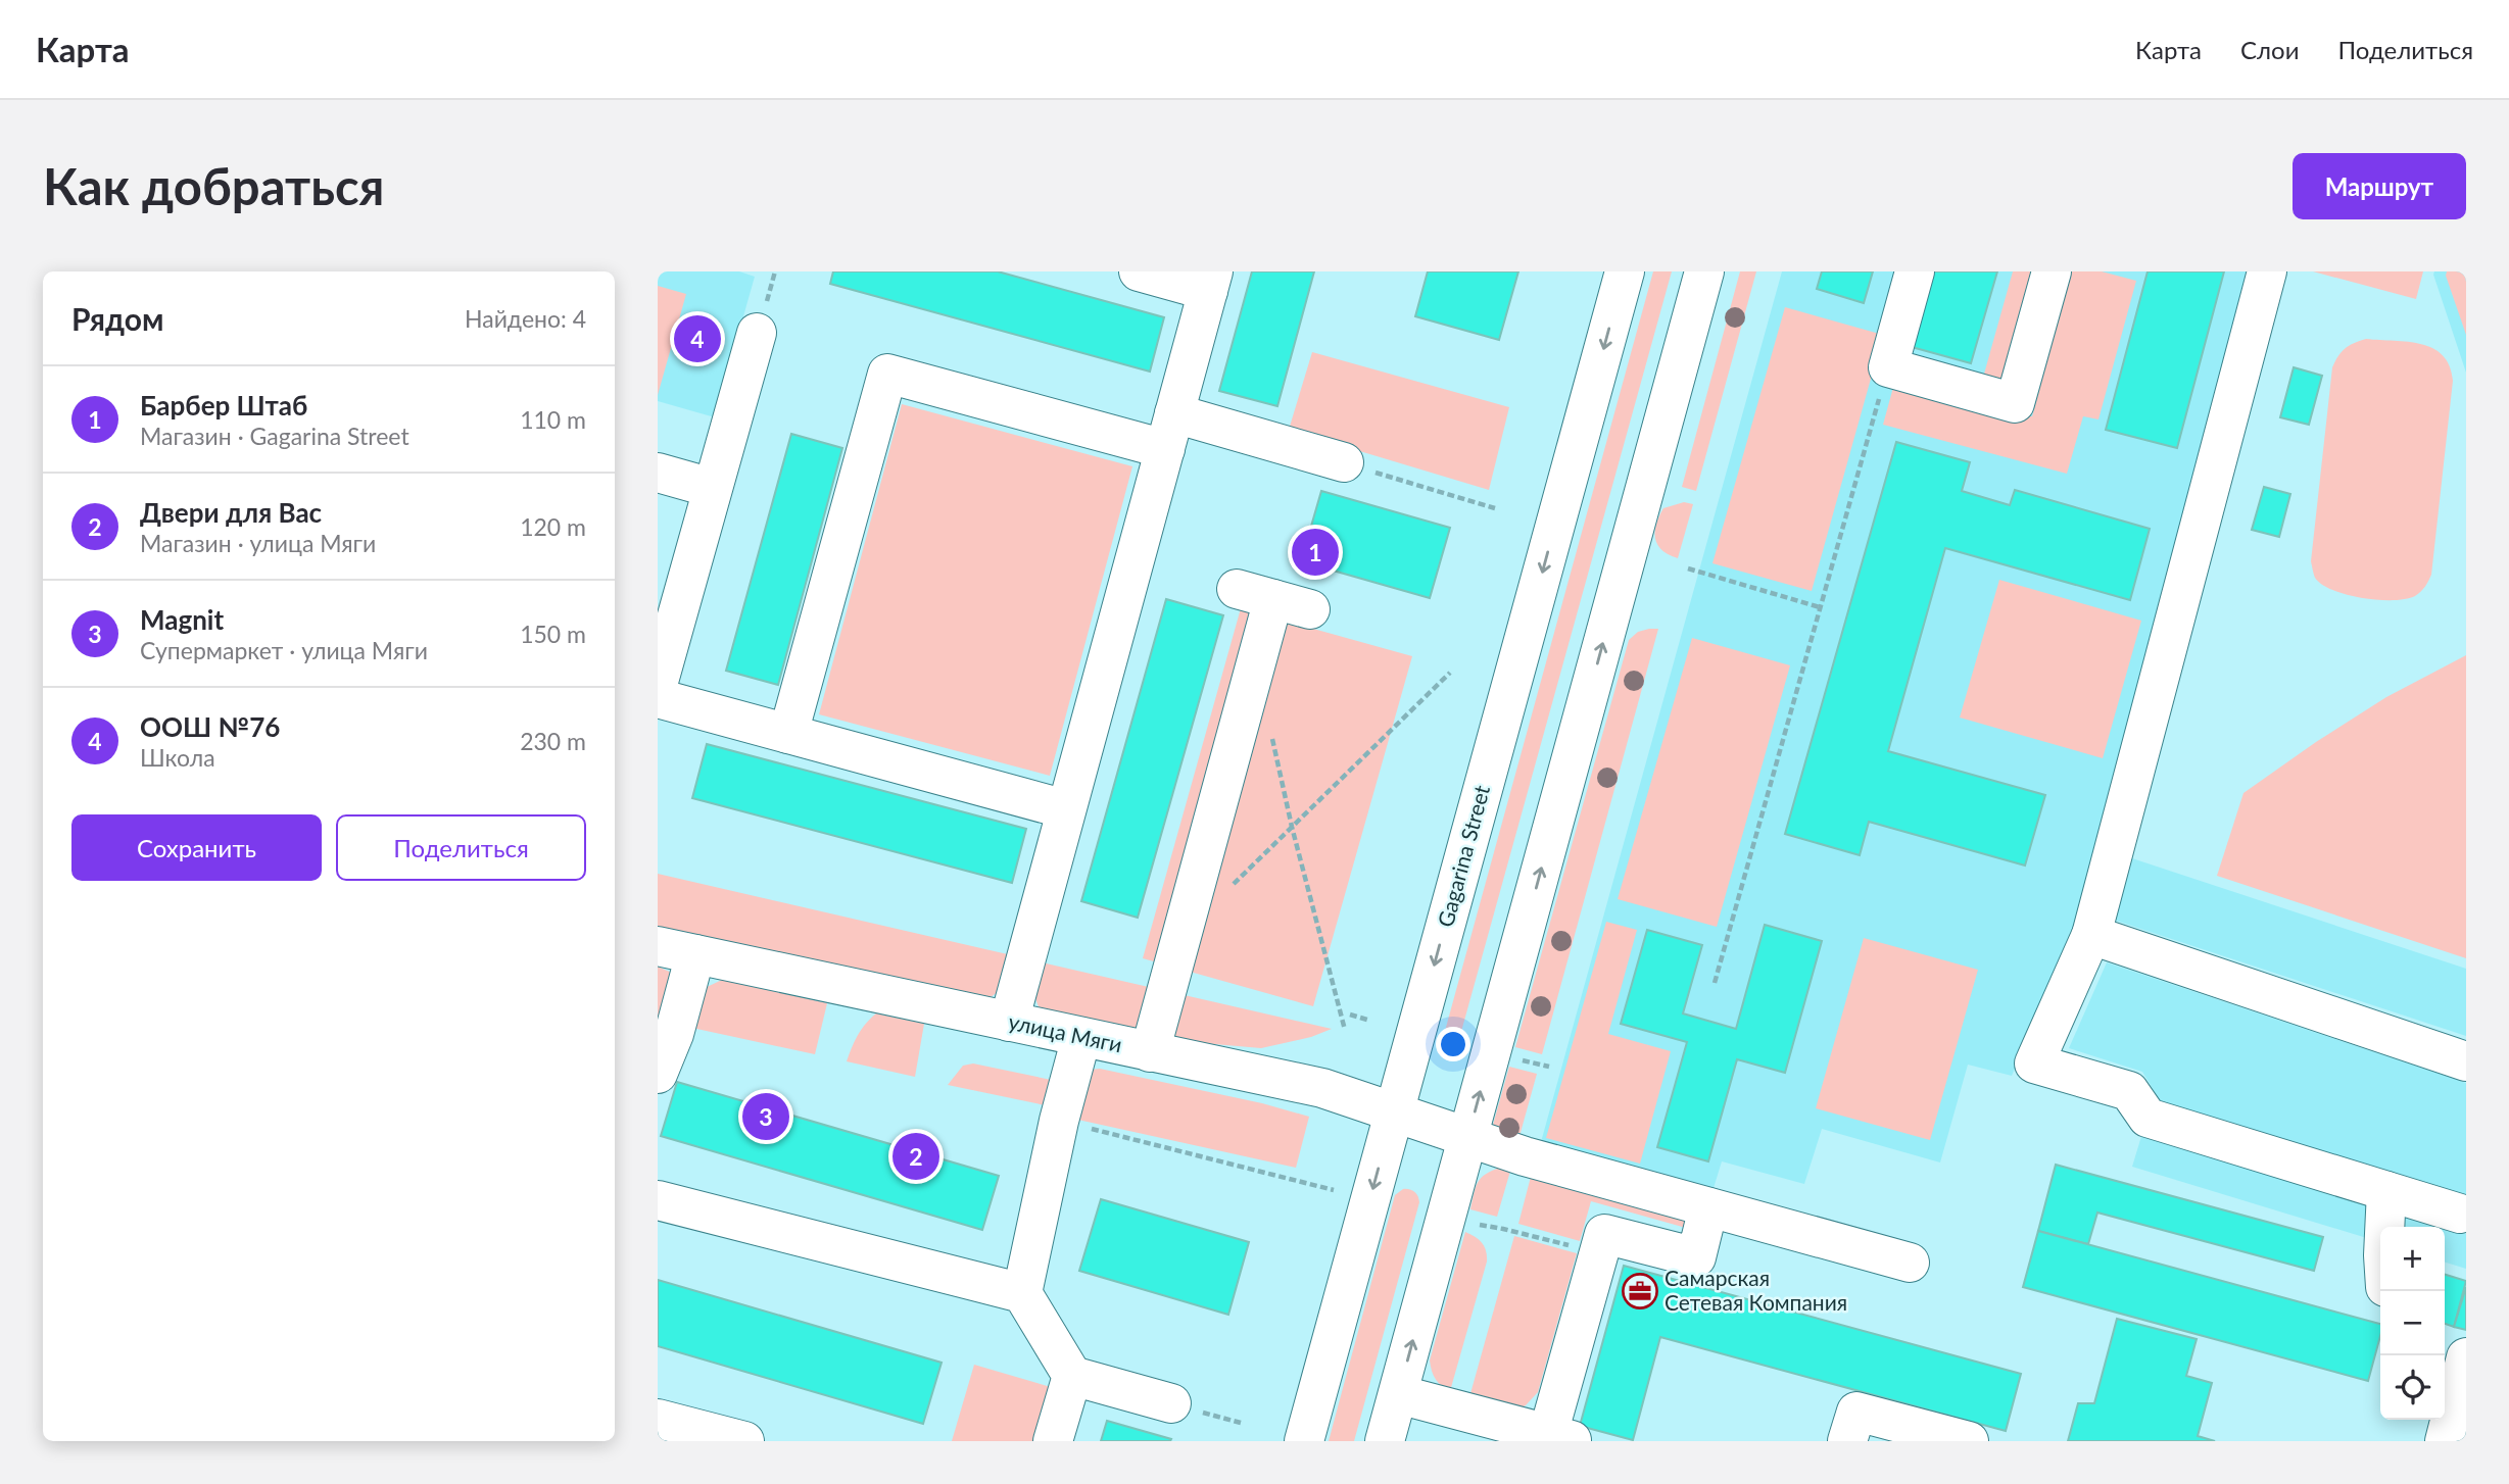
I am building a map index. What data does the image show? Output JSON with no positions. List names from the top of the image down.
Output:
{
  "streets": {
    "main road": ["Gagarina Street", "улица Мяги"]
  },
  "crossings": [
    ["Gagarina Street", "улица Мяги"]
  ],
  "places": {
    "office": ["Самарская Сетевая Компания"]
  },
  "page": {
    "header": "Карта",
    "nav": ["Карта", "Слои", "Поделиться"],
    "buttons": [
      "Маршрут",
      ["Сохранить", "Поделиться"]
    ],
    "title": "Как добраться",
    "heading": ["Рядом", "Найдено: 4"],
    "pins": [
      "4",
      "1",
      "3",
      "2"
    ],
    "list": [
      {
        "mark": "1",
        "name": "Барбер Штаб",
        "note": "Магазин · Gagarina Street",
        "value": "110 m"
      },
      {
        "mark": "2",
        "name": "Двери для Вас",
        "note": "Магазин · улица Мяги",
        "value": "120 m"
      },
      {
        "mark": "3",
        "name": "Magnit",
        "note": "Супермаркет · улица Мяги",
        "value": "150 m"
      },
      {
        "mark": "4",
        "name": "ООШ №76",
        "note": "Школа",
        "value": "230 m"
      }
    ],
    "map_buttons": ["+", "−"]
  }
}
